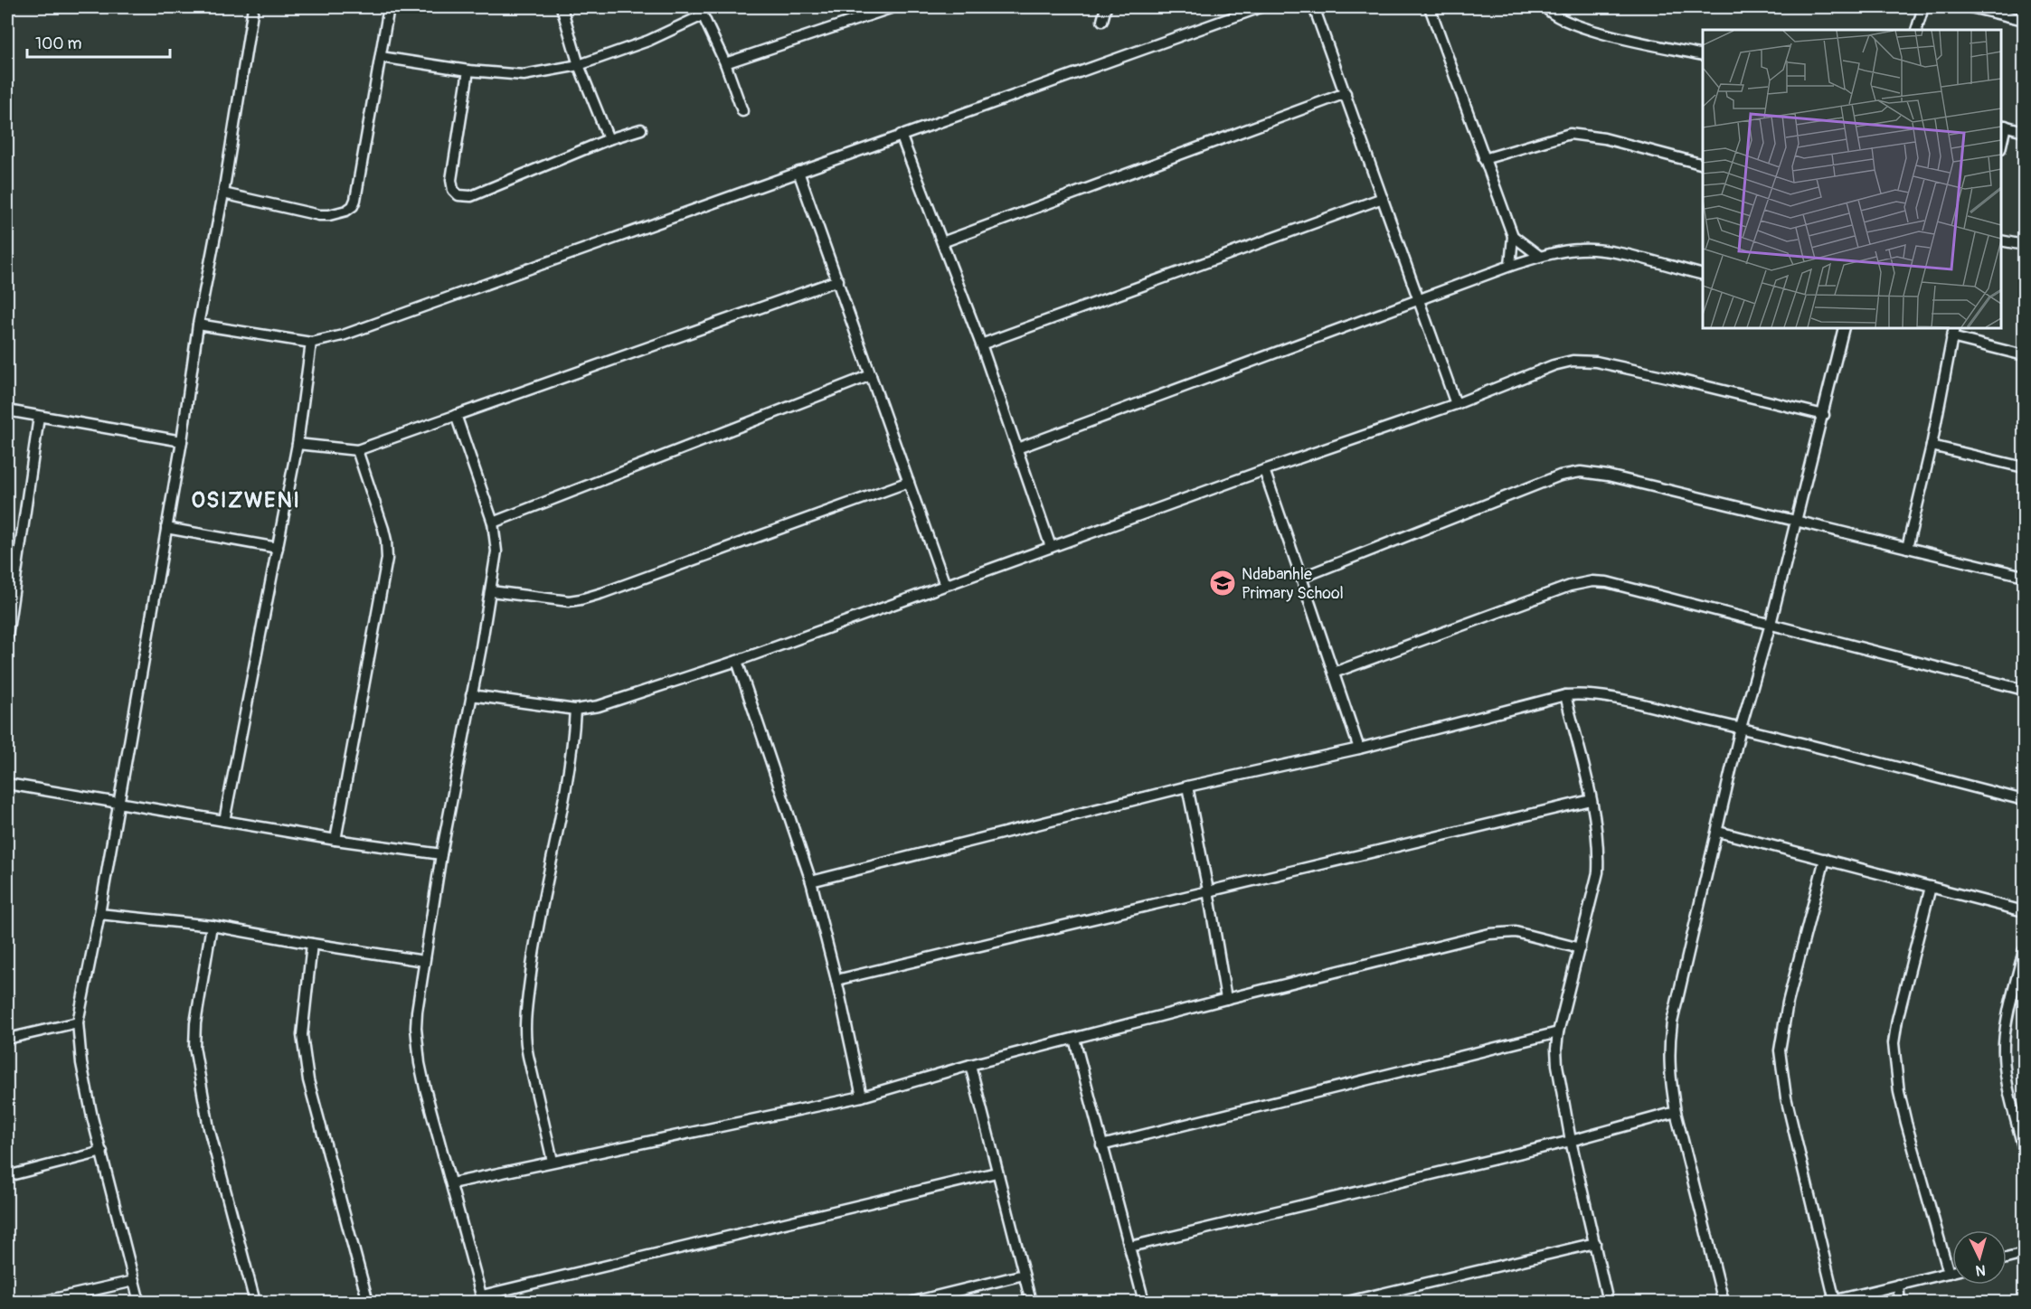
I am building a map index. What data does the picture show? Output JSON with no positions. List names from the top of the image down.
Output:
{
  "districts": ["OSIZWENI"],
  "places": {
    "school or university": ["Ndabanhle Primary School"]
  },
  "scale_bar": "100 m",
  "north": "bottom"
}
